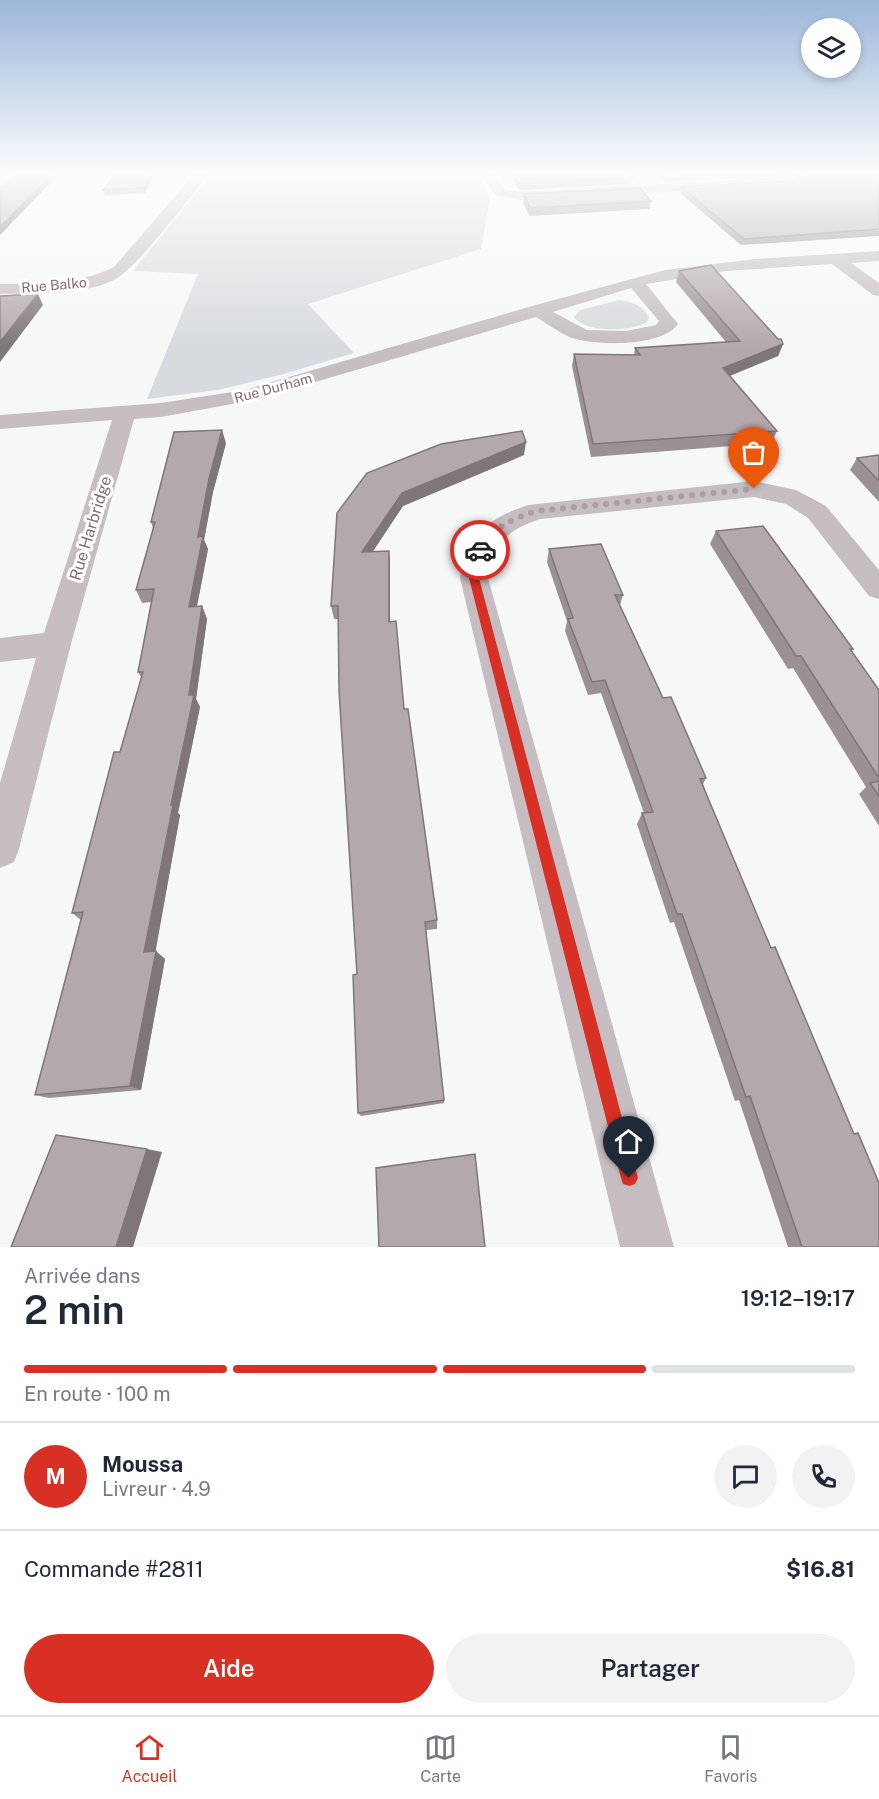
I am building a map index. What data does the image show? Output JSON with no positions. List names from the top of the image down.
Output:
{
  "streets": {
    "street": ["Rue Balko", "Rue Durham", "Rue Harbridge"]
  },
  "crossings": [
    ["Rue Durham", "Rue Harbridge"]
  ],
  "page": {
    "heading": ["2 min", "Arrivée dans", "19:12–19:17"],
    "panel": [
      "Moussa",
      "Livreur · 4.9",
      "Commande #2811",
      "$16.81"
    ],
    "bar": "En route · 100 m",
    "round": "M",
    "buttons": ["Aide", "Partager"],
    "tabs": ["Accueil", "Carte", "Favoris"]
  }
}
